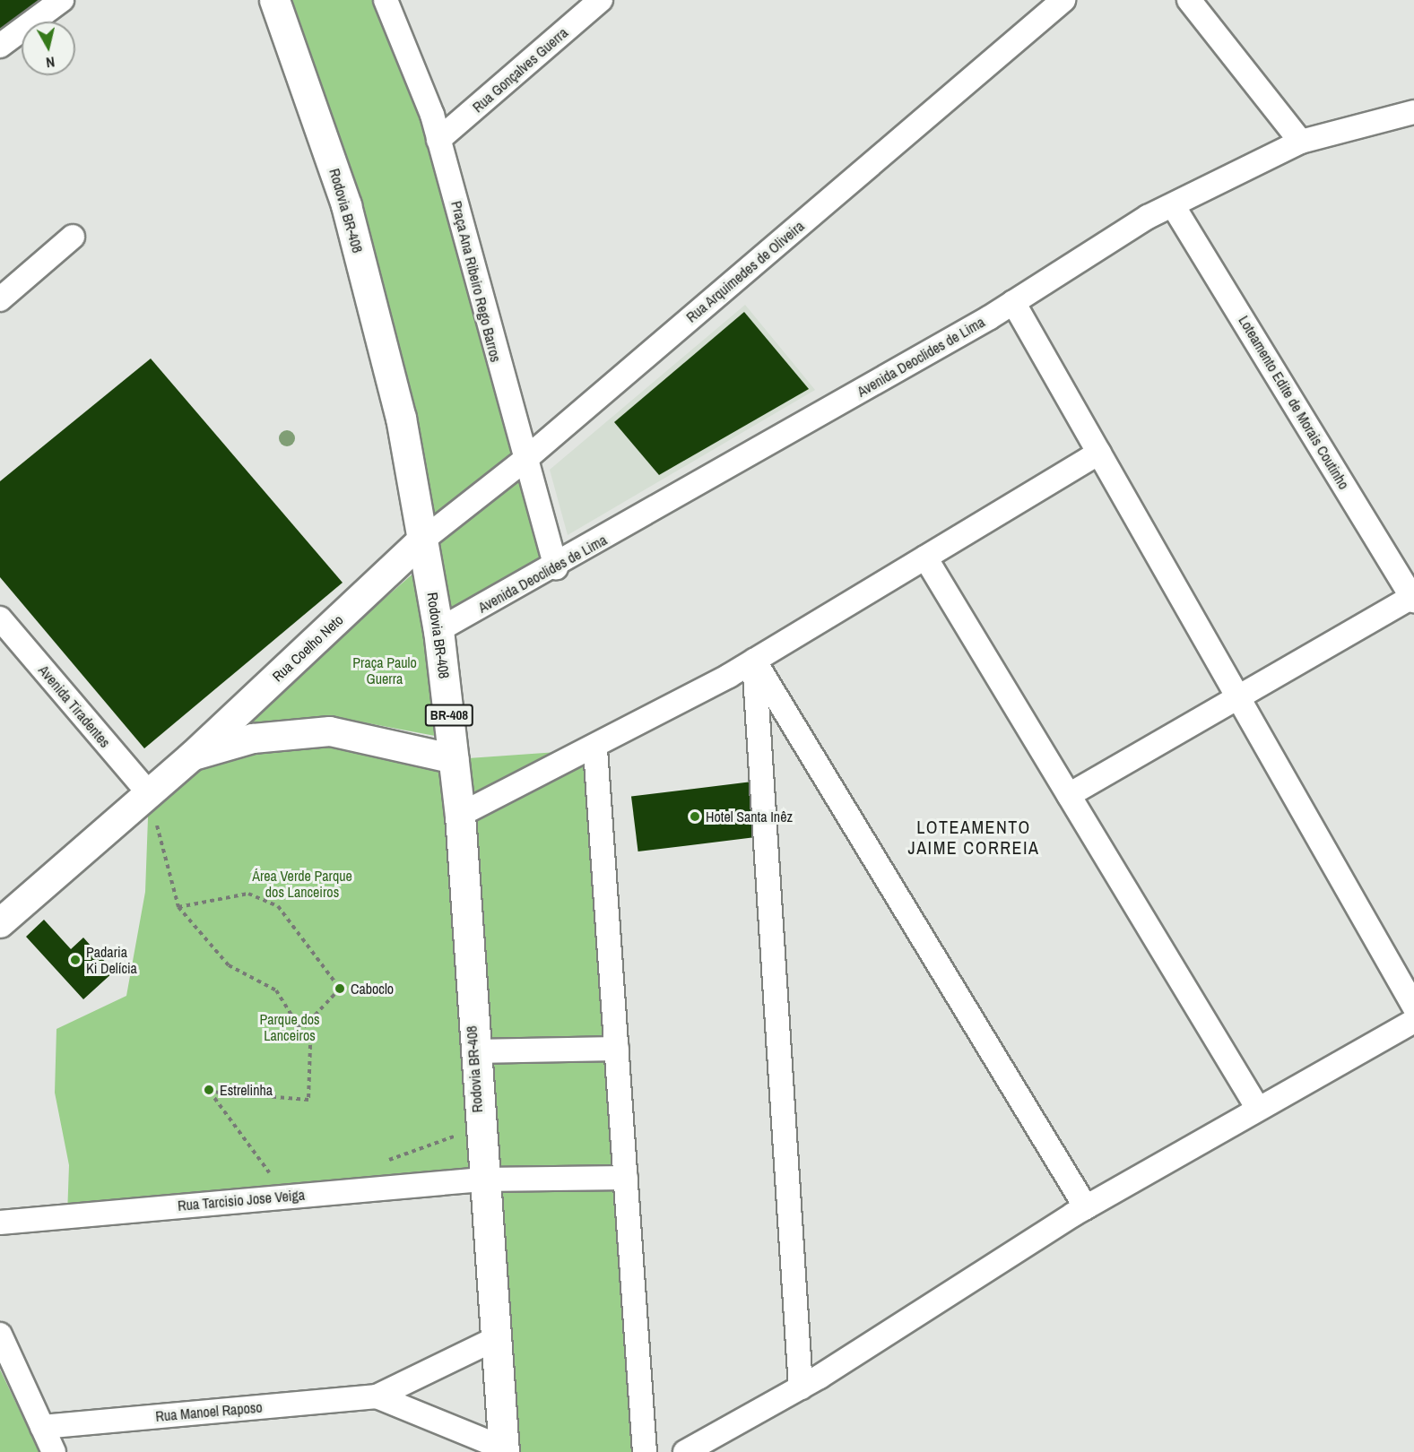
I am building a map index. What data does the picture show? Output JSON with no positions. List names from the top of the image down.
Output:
{
  "streets": {
    "main road": ["Rodovia BR-408", "BR-408"],
    "street": [
      "Rua Gonçalves Guerra",
      "Rua Arquimedes de Oliveira",
      "Praça Ana Ribeiro Rego Barros",
      "Avenida Deoclides de Lima",
      "Loteamento Edite de Morais Coutinho",
      "Rua Coelho Neto",
      "Avenida Tiradentes",
      "Rua Tarcisio Jose Veiga",
      "Rua Manoel Raposo"
    ]
  },
  "crossings": [
    ["Rua Gonçalves Guerra", "Praça Ana Ribeiro Rego Barros"],
    ["Rodovia BR-408", "Rua Arquimedes de Oliveira"],
    ["Rodovia BR-408", "Avenida Deoclides de Lima"],
    ["Rodovia BR-408", "Rua Coelho Neto"],
    ["Rodovia BR-408", "Rua Tarcisio Jose Veiga"],
    ["Rodovia BR-408", "Rua Manoel Raposo"],
    ["Rua Arquimedes de Oliveira", "Praça Ana Ribeiro Rego Barros"],
    ["Rua Arquimedes de Oliveira", "Rua Coelho Neto"],
    ["Praça Ana Ribeiro Rego Barros", "Avenida Deoclides de Lima"],
    ["Avenida Deoclides de Lima", "Loteamento Edite de Morais Coutinho"],
    ["Rua Coelho Neto", "Avenida Tiradentes"]
  ],
  "districts": ["LOTEAMENTO JAIME CORREIA"],
  "parks": ["Praça Paulo Guerra", "Área Verde Parque dos Lanceiros", "Parque dos Lanceiros"],
  "places": [
    "Hotel Santa Inêz",
    "Padaria Ki Delícia",
    "Caboclo",
    "Estrelinha"
  ],
  "north": "bottom"
}
